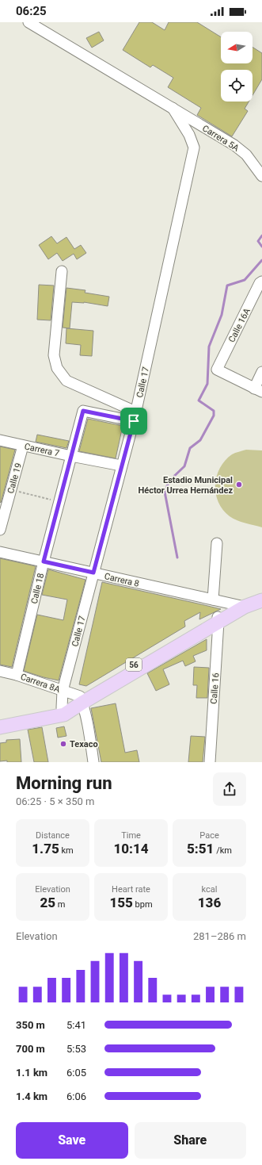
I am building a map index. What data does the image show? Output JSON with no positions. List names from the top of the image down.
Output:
{
  "streets": {
    "main road": ["56"],
    "street": [
      "Carrera 5A",
      "Calle 16A",
      "Calle 17",
      "Carrera 7",
      "Calle 19",
      "Carrera 8",
      "Calle 18",
      "Carrera 8A",
      "Calle 16"
    ]
  },
  "crossings": [
    ["Carrera 5A", "Calle 17"],
    ["Calle 17", "Carrera 7"],
    ["Calle 17", "Carrera 8"],
    ["Calle 17", "Calle 18"],
    ["Calle 17", "56"],
    ["Calle 17", "Carrera 8A"],
    ["Carrera 7", "Calle 19"],
    ["Carrera 7", "Calle 18"],
    ["Carrera 8", "Calle 18"],
    ["Carrera 8", "56"],
    ["Calle 18", "Carrera 8A"],
    ["56", "Carrera 8A"],
    ["56", "Calle 16"]
  ],
  "places": ["Estadio Municipal Héctor Urrea Hernández", "Texaco"],
  "north": "left",
  "page": {
    "status": "06:25",
    "heading": ["Morning run", "06:25 · 5 × 350 m"],
    "stats": [
      ["Distance", "1.75 km"],
      ["Time", "10:14"],
      ["Pace", "5:51 /km"],
      ["Elevation", "25 m"],
      ["Heart rate", "155 bpm"],
      ["kcal", "136"]
    ],
    "chart": ["Elevation", "281–286 m"],
    "list": [
      {
        "name": "350 m",
        "note": "5:41"
      },
      {
        "name": "700 m",
        "note": "5:53"
      },
      {
        "name": "1.1 km",
        "note": "6:05"
      },
      {
        "name": "1.4 km",
        "note": "6:06"
      }
    ],
    "buttons": ["Save", "Share"]
  }
}
